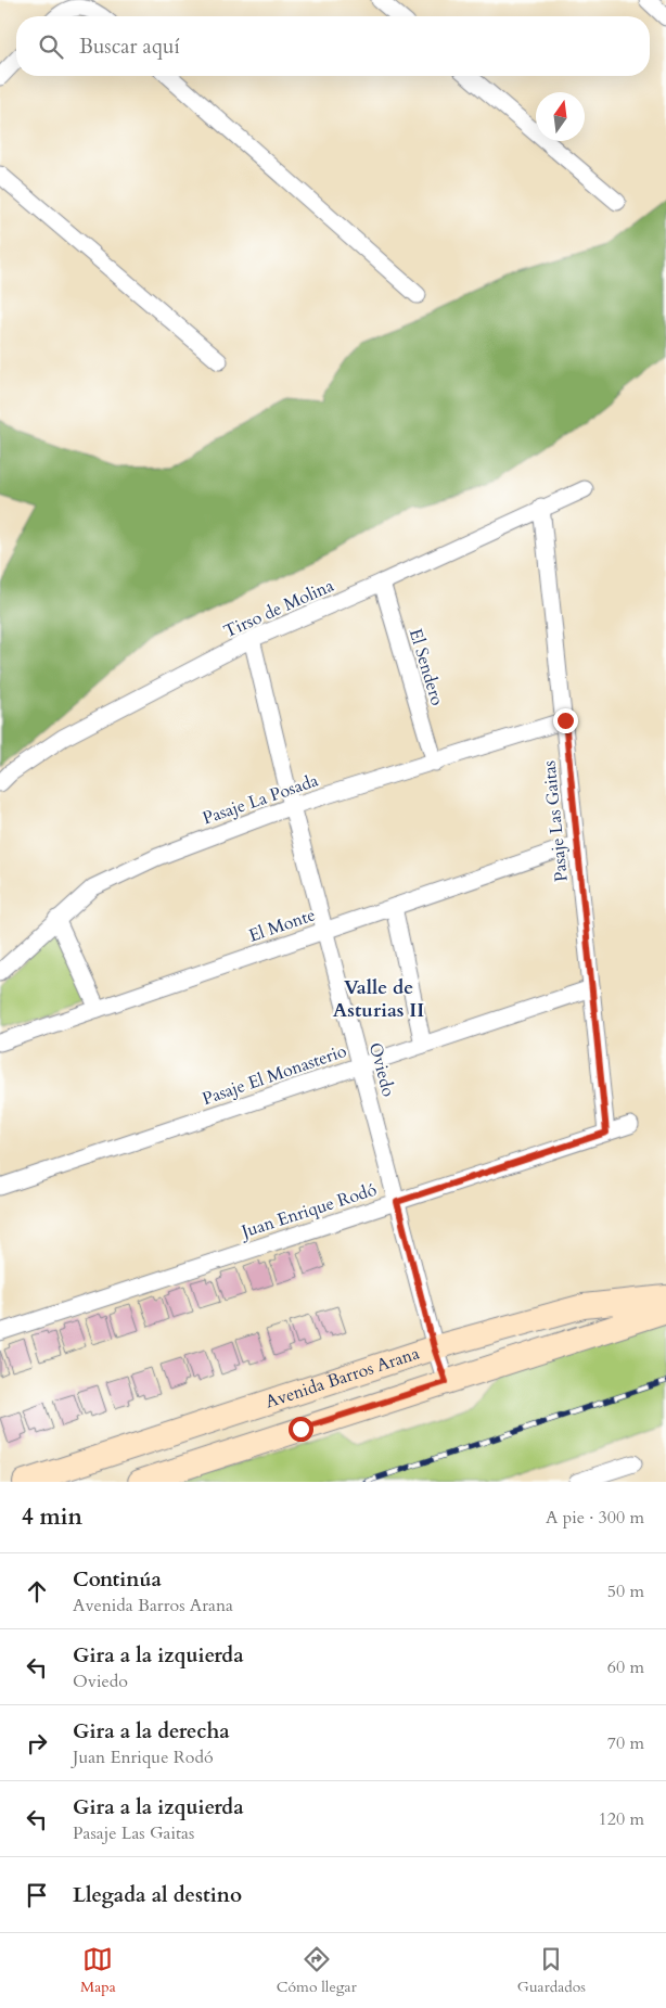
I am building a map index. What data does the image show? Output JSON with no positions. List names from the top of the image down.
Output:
{
  "streets": {
    "main road": ["Avenida Barros Arana"],
    "street": [
      "Tirso de Molina",
      "El Sendero",
      "Pasaje La Posada",
      "Pasaje Las Gaitas",
      "El Monte",
      "Oviedo",
      "Pasaje El Monasterio",
      "Juan Enrique Rodó"
    ]
  },
  "crossings": [
    ["Tirso de Molina", "El Sendero"],
    ["Tirso de Molina", "Pasaje Las Gaitas"],
    ["Tirso de Molina", "Oviedo"],
    ["El Sendero", "Pasaje La Posada"],
    ["Pasaje La Posada", "Pasaje Las Gaitas"],
    ["Pasaje La Posada", "Oviedo"],
    ["Pasaje Las Gaitas", "El Monte"],
    ["Pasaje Las Gaitas", "Pasaje El Monasterio"],
    ["Pasaje Las Gaitas", "Juan Enrique Rodó"],
    ["El Monte", "Oviedo"],
    ["Oviedo", "Pasaje El Monasterio"],
    ["Oviedo", "Juan Enrique Rodó"],
    ["Oviedo", "Avenida Barros Arana"]
  ],
  "districts": ["Valle de Asturias II"],
  "north": "top",
  "page": {
    "search": "Buscar aquí",
    "heading": ["4 min", "A pie · 300 m"],
    "list": [
      ["Continúa", "Avenida Barros Arana", "50 m"],
      ["Gira a la izquierda", "Oviedo", "60 m"],
      ["Gira a la derecha", "Juan Enrique Rodó", "70 m"],
      ["Gira a la izquierda", "Pasaje Las Gaitas", "120 m"],
      "Llegada al destino"
    ],
    "nav": ["Mapa", "Cómo llegar", "Guardados"]
  }
}
